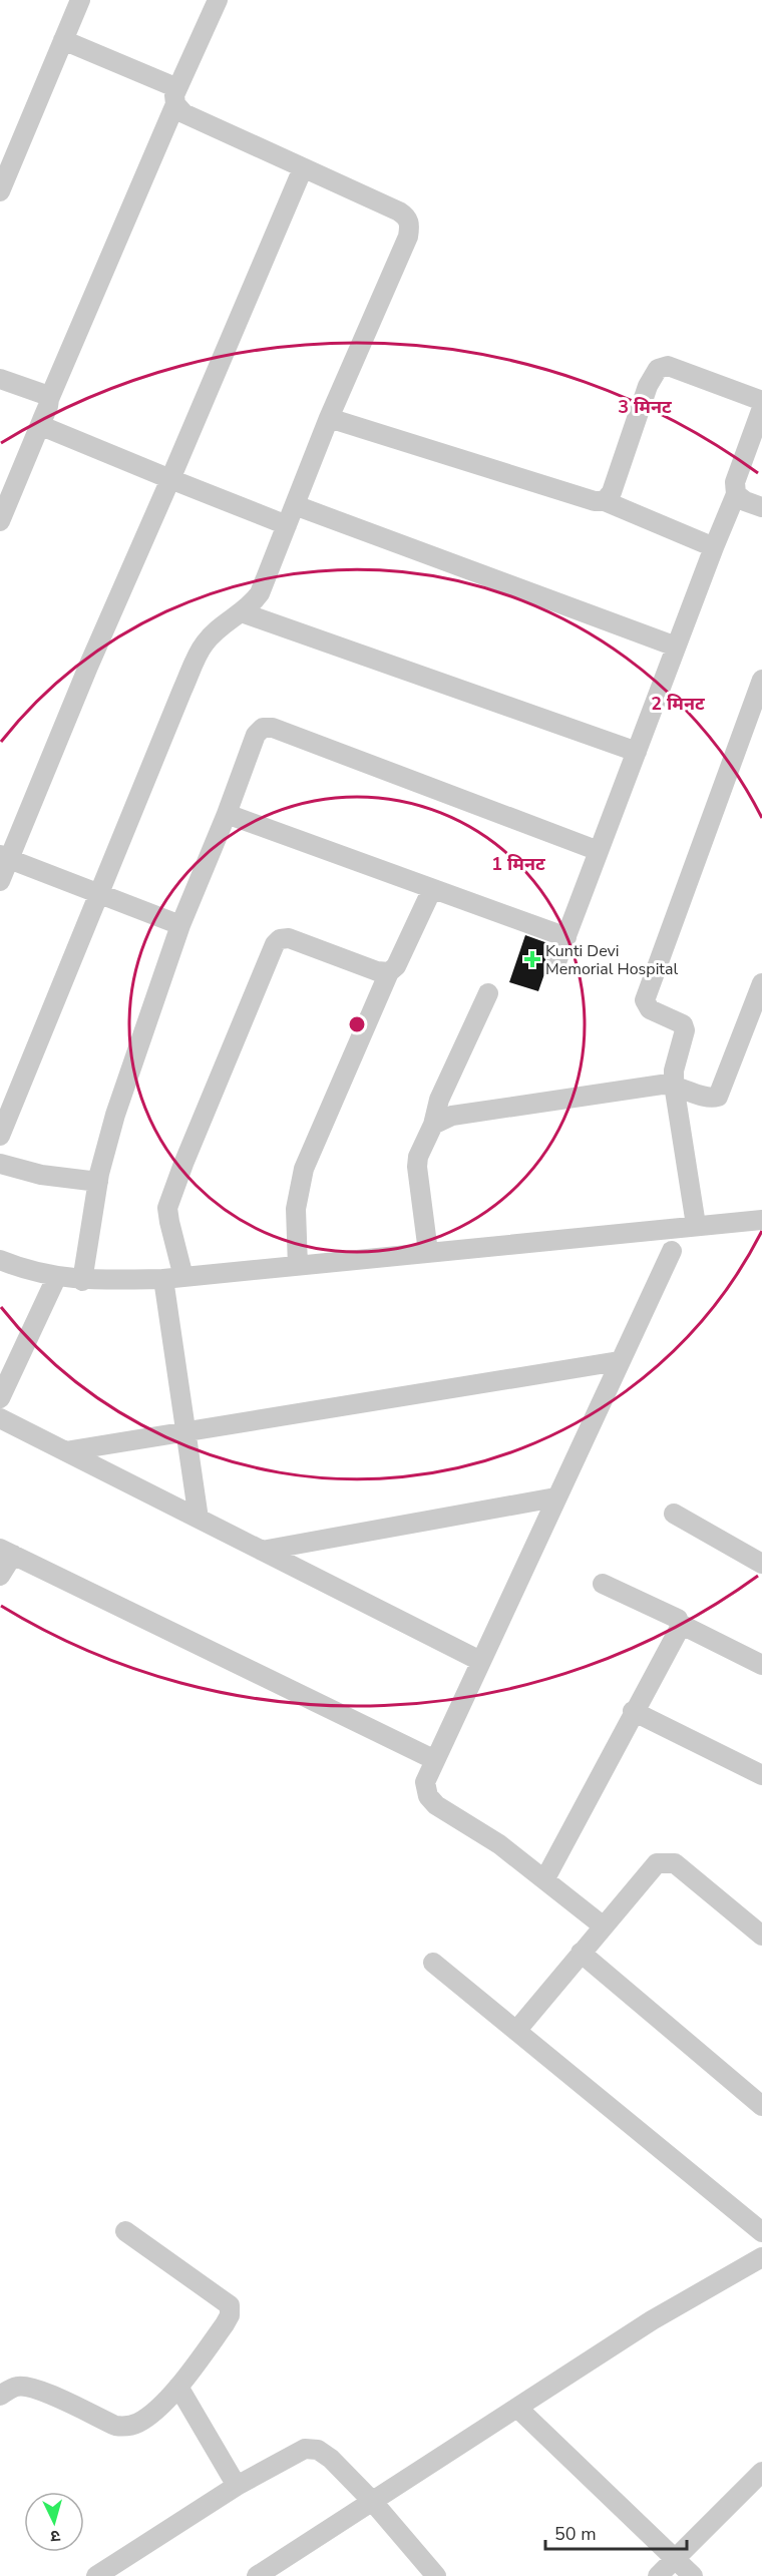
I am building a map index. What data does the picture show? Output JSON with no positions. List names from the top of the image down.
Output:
{
  "places": {
    "health": ["Kunti Devi Memorial Hospital"]
  },
  "scale_bar": "50 m",
  "north": "bottom",
  "rings": ["3 मिनट", "2 मिनट", "1 मिनट"]
}
